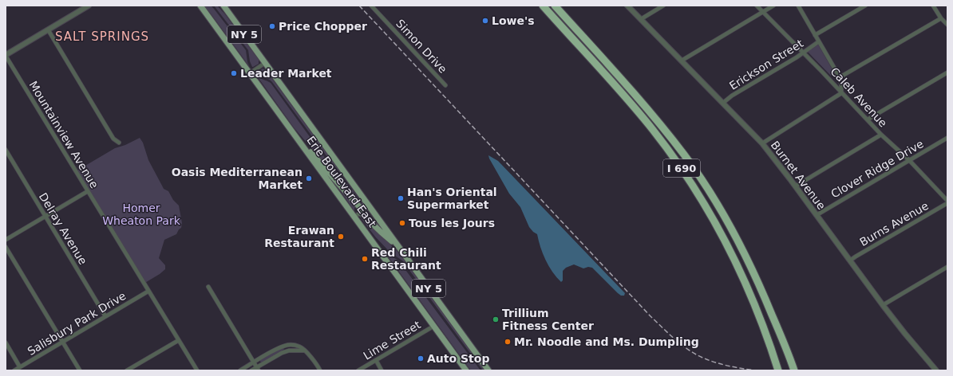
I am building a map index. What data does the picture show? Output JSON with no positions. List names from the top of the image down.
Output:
{
  "streets": {
    "highway": ["I 690"],
    "main road": ["NY 5", "Erie Boulevard East"],
    "street": [
      "Simon Drive",
      "Erickson Street",
      "Caleb Avenue",
      "Mountainview Avenue",
      "Clover Ridge Drive",
      "Burnet Avenue",
      "Burns Avenue",
      "Delray Avenue",
      "Salisbury Park Drive",
      "Lime Street"
    ]
  },
  "crossings": [
    ["Erickson Street", "Caleb Avenue"],
    ["Erickson Street", "Burnet Avenue"],
    ["Caleb Avenue", "Clover Ridge Drive"],
    ["Mountainview Avenue", "Salisbury Park Drive"],
    ["Clover Ridge Drive", "Burnet Avenue"],
    ["Burnet Avenue", "Burns Avenue"],
    ["Erie Boulevard East", "Lime Street"],
    ["Delray Avenue", "Salisbury Park Drive"]
  ],
  "districts": ["SALT SPRINGS"],
  "parks": ["Homer Wheaton Park"],
  "places": [
    "Lowe's",
    "Price Chopper",
    "Leader Market",
    "Oasis Mediterranean Market",
    "Han's Oriental Supermarket",
    "Tous les Jours",
    "Erawan Restaurant",
    "Red Chili Restaurant",
    "Trillium Fitness Center",
    "Mr. Noodle and Ms. Dumpling",
    "Auto Stop"
  ]
}
